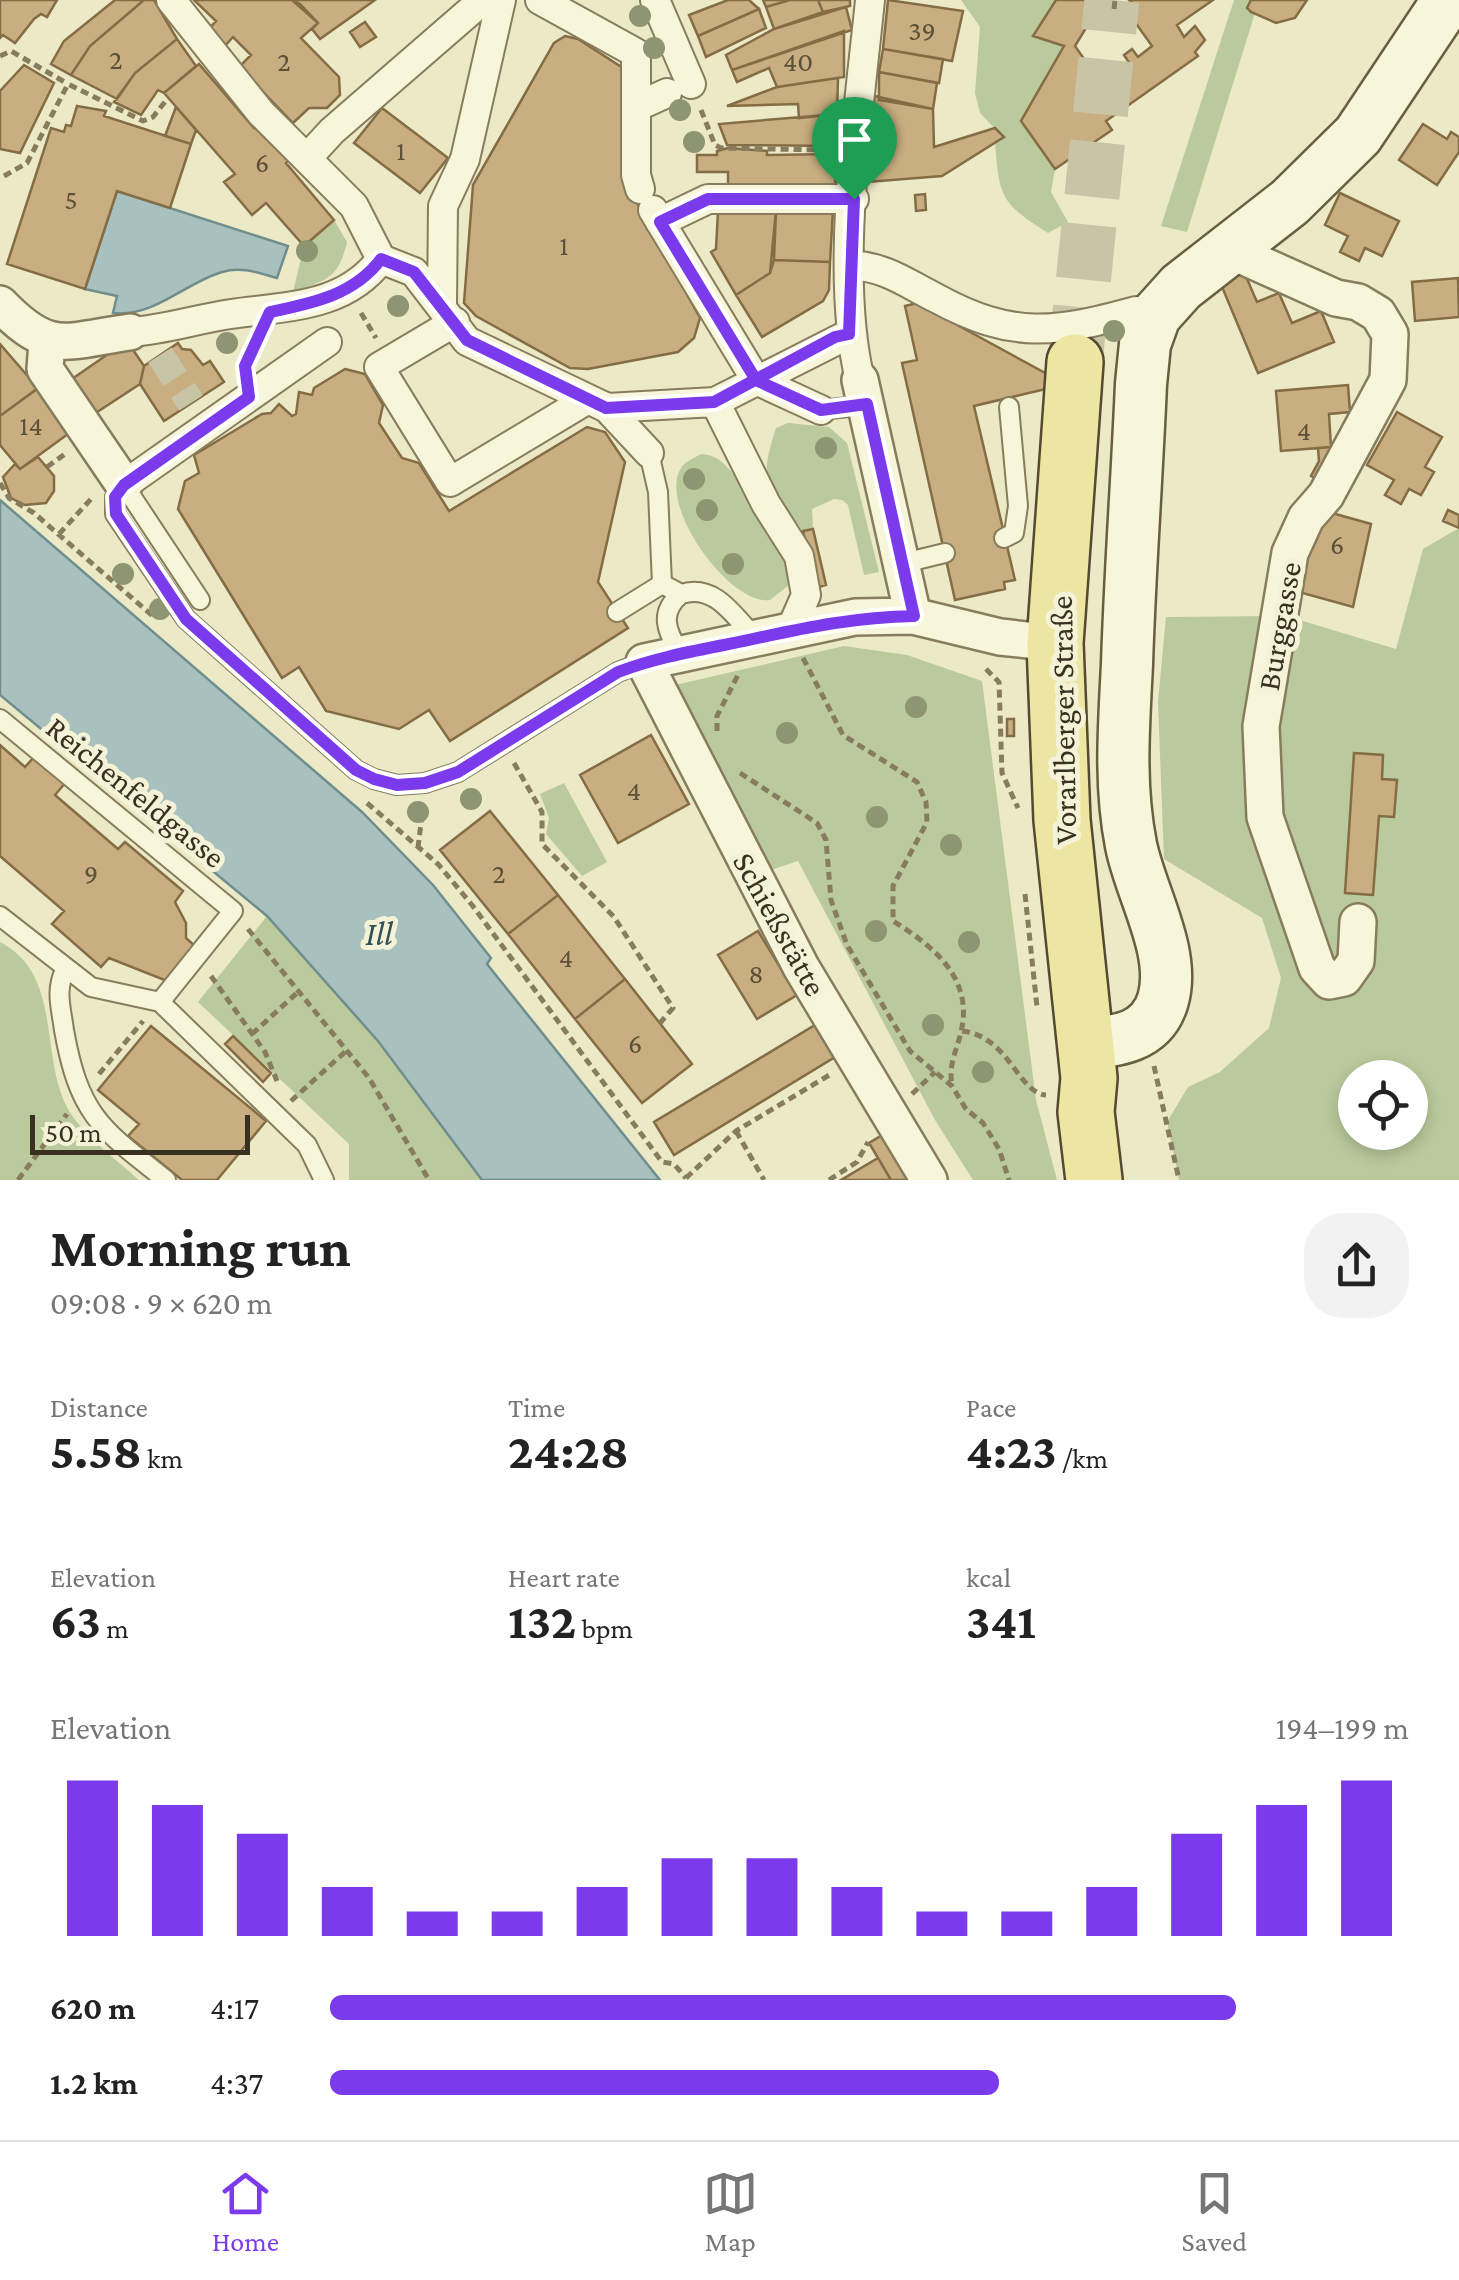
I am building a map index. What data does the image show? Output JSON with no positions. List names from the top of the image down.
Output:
{
  "streets": {
    "main road": ["Vorarlberger Straße"],
    "street": ["Burggasse", "Schießstätte"],
    "lane": ["Reichenfeldgasse"]
  },
  "water": ["Ill"],
  "house_numbers": [
    "39",
    "2",
    "2",
    "40",
    "1",
    "6",
    "5",
    "1",
    "14",
    "4",
    "6",
    "4",
    "9",
    "2",
    "4",
    "8",
    "6"
  ],
  "scale_bar": "50 m",
  "page": {
    "scale": "50 m",
    "heading": ["Morning run", "09:08 · 9 × 620 m"],
    "stats": [
      ["Distance", "5.58 km"],
      ["Time", "24:28"],
      ["Pace", "4:23 /km"],
      ["Elevation", "63 m"],
      ["Heart rate", "132 bpm"],
      ["kcal", "341"]
    ],
    "chart": ["Elevation", "194–199 m"],
    "list": [
      {
        "name": "620 m",
        "note": "4:17"
      },
      {
        "name": "1.2 km",
        "note": "4:37"
      }
    ],
    "tabs": ["Home", "Map", "Saved"]
  }
}
